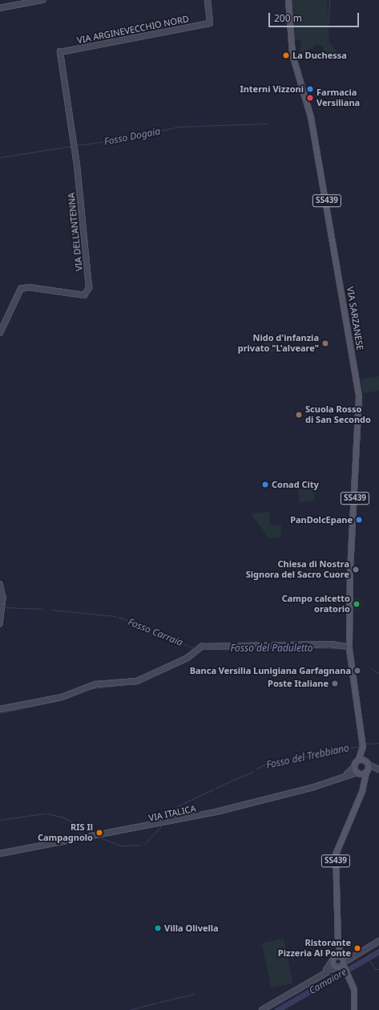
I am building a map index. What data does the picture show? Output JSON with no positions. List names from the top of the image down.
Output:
{
  "streets": {
    "main road": ["SS439", "VIA SARZANESE"],
    "street": ["VIA ARGINEVECCHIO NORD", "VIA DELL'ANTENNA", "VIA ITALICA"]
  },
  "crossings": [
    ["VIA ARGINEVECCHIO NORD", "VIA DELL'ANTENNA"],
    ["SS439", "VIA SARZANESE"]
  ],
  "water": [
    "Fosso Dogaia",
    "Fosso Carraia",
    "Fosso del Paduletto",
    "Fosso del Trebbiano",
    "Camaiore"
  ],
  "places": [
    "La Duchessa",
    "Interni Vizzoni",
    "Farmacia Versiliana",
    "Nido d'infanzia privato \"L'alveare\"",
    "Scuola Rosso di San Secondo",
    "Conad City",
    "PanDolcEpane",
    "Chiesa di Nostra Signora del Sacro Cuore",
    "Campo calcetto oratorio",
    "Banca Versilia Lunigiana Garfagnana",
    "Poste Italiane",
    "RIS Il Campagnolo",
    "Villa Olivella",
    "Ristorante Pizzeria Al Ponte"
  ],
  "scale_bar": "200 m"
}
